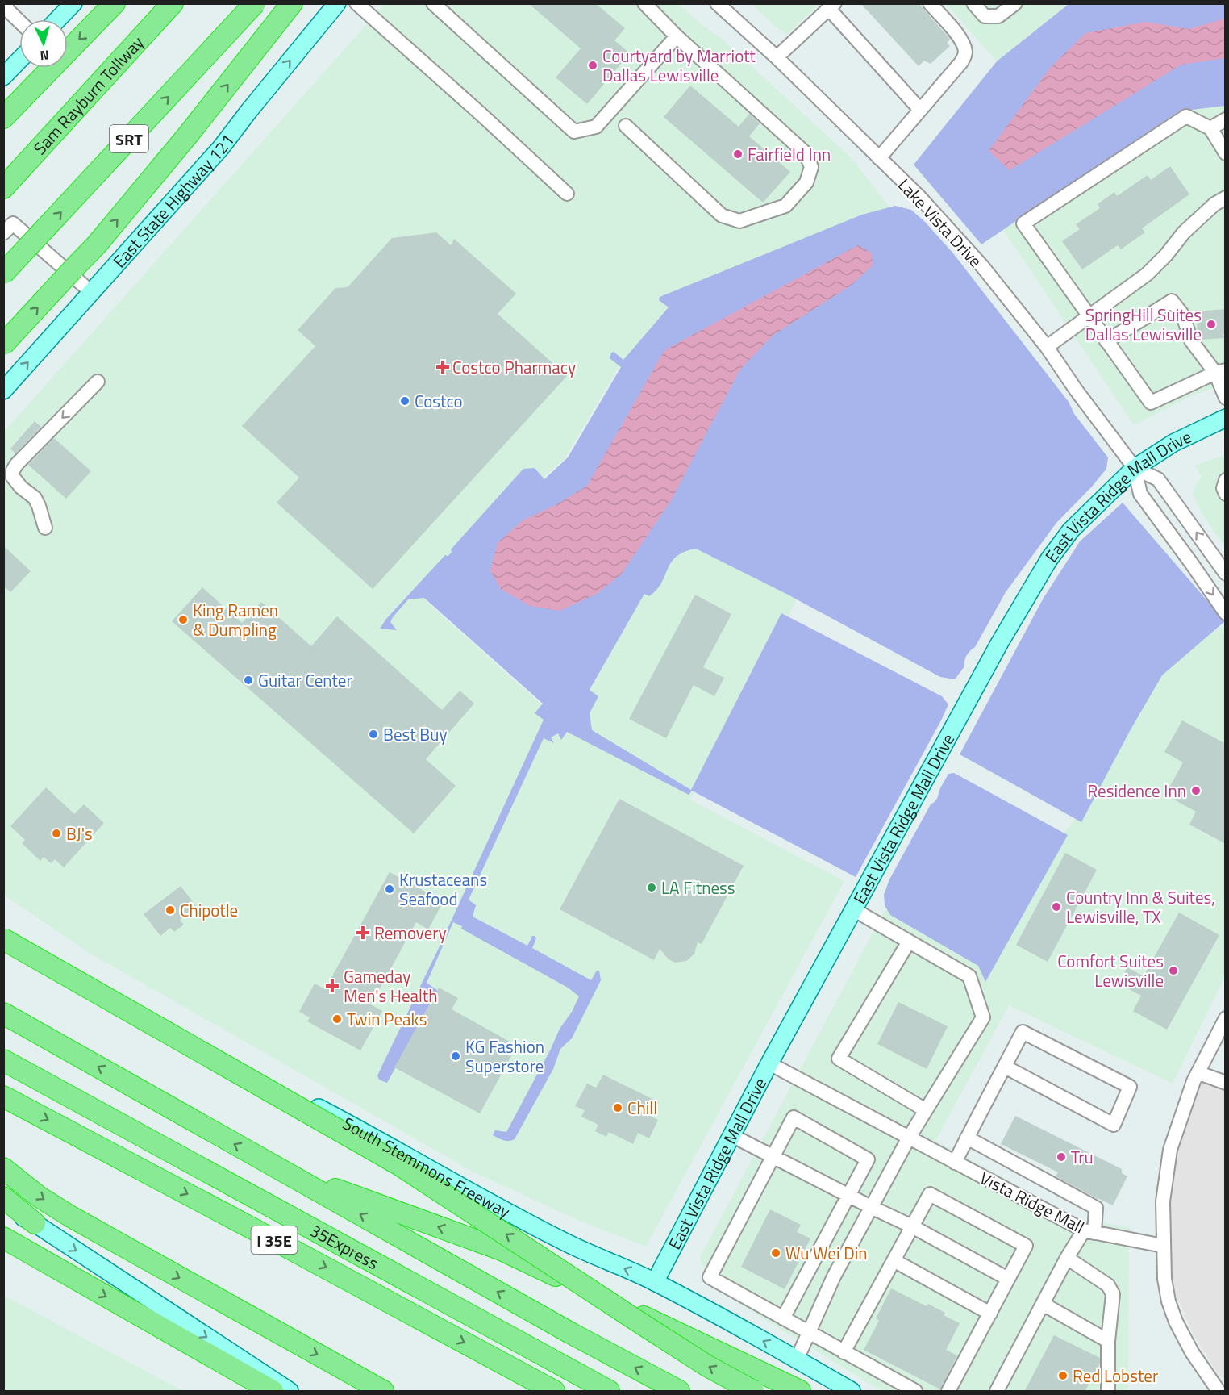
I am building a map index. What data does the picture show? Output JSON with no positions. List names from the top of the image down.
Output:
{
  "streets": {
    "highway": [
      "Sam Rayburn Tollway",
      "SRT",
      "I 35E",
      "35Express"
    ],
    "main road": ["East State Highway 121", "East Vista Ridge Mall Drive", "South Stemmons Freeway"],
    "street": ["Lake Vista Drive", "Vista Ridge Mall"]
  },
  "crossings": [
    ["Lake Vista Drive", "East Vista Ridge Mall Drive"],
    ["East Vista Ridge Mall Drive", "South Stemmons Freeway"],
    ["East Vista Ridge Mall Drive", "Vista Ridge Mall"]
  ],
  "one_way": ["East State Highway 121", "South Stemmons Freeway"],
  "places": {
    "other": [
      "Courtyard by Marriott Dallas Lewisville",
      "Fairfield Inn",
      "SpringHill Suites Dallas Lewisville",
      "Costco",
      "King Ramen & Dumpling",
      "Guitar Center",
      "Best Buy",
      "Residence Inn",
      "BJ's",
      "LA Fitness",
      "Krustaceans Seafood",
      "Country Inn & Suites, Lewisville, TX",
      "Chipotle",
      "Comfort Suites Lewisville",
      "Twin Peaks",
      "KG Fashion Superstore",
      "Chill",
      "Tru",
      "Wu Wei Din",
      "Red Lobster"
    ],
    "health": ["Costco Pharmacy", "Removery", "Gameday Men's Health"]
  },
  "north": "bottom"
}
